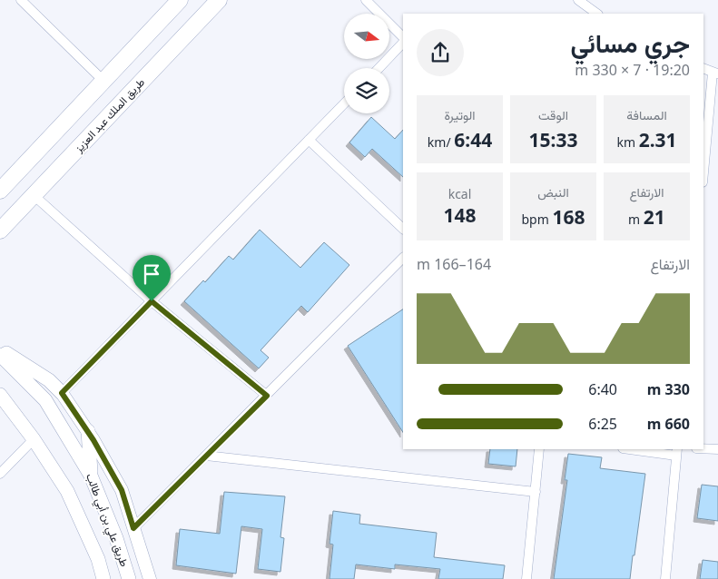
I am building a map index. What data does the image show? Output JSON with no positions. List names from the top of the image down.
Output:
{
  "streets": {
    "highway": ["طريق الملك عبد العزيز"],
    "main road": ["طريق علي بن أبي طالب"]
  },
  "north": "right",
  "page": {
    "heading": ["جري مسائي", "19:20 · 7 × 330 m"],
    "stats": [
      ["المسافة", "2.31 km"],
      ["الوقت", "15:33"],
      ["الوتيرة", "6:44 /km"],
      ["الارتفاع", "21 m"],
      ["النبض", "168 bpm"],
      ["kcal", "148"]
    ],
    "chart": ["الارتفاع", "164–166 m"],
    "list": [
      {
        "name": "330 m",
        "note": "6:40"
      },
      {
        "name": "660 m",
        "note": "6:25"
      }
    ]
  }
}
